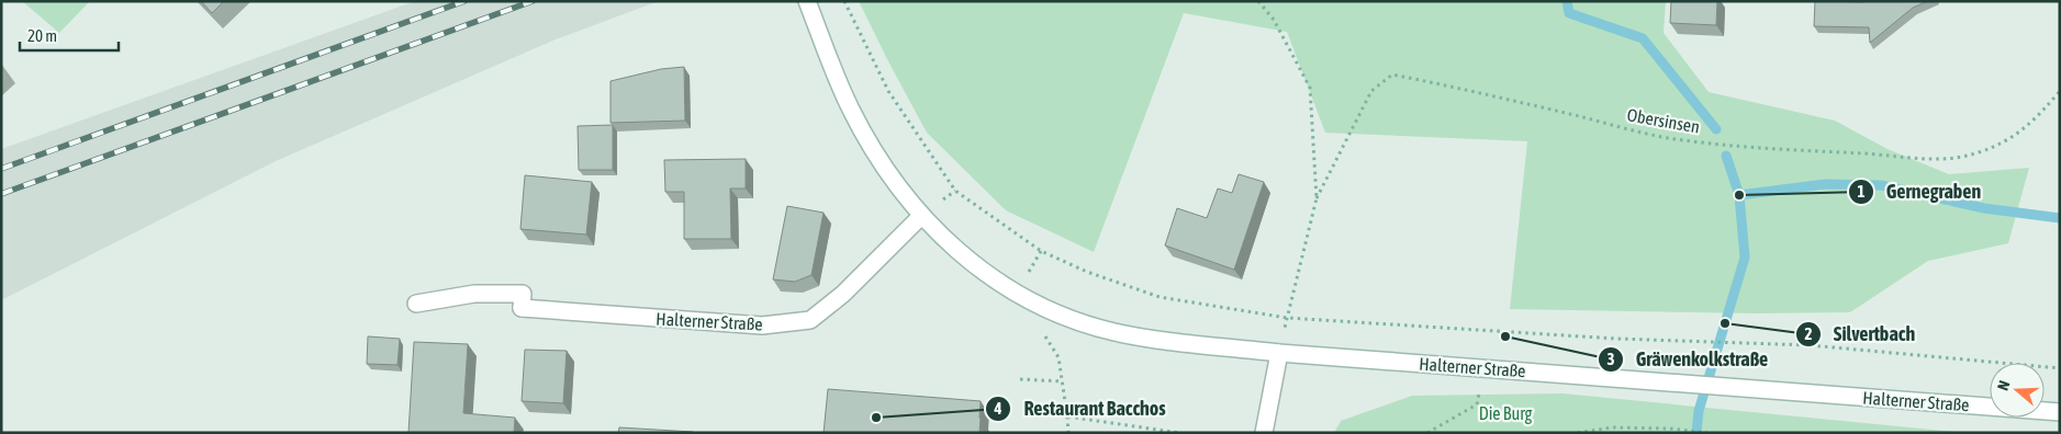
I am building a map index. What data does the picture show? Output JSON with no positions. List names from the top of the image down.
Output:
{
  "streets": {
    "main road": ["Halterner Straße"],
    "path": ["Obersinsen"]
  },
  "parks": ["Die Burg"],
  "places": [
    "Gernegraben",
    "Silvertbach",
    "Gräwenkolkstraße",
    "Restaurant Bacchos"
  ],
  "scale_bar": "20 m",
  "north": "left"
}
